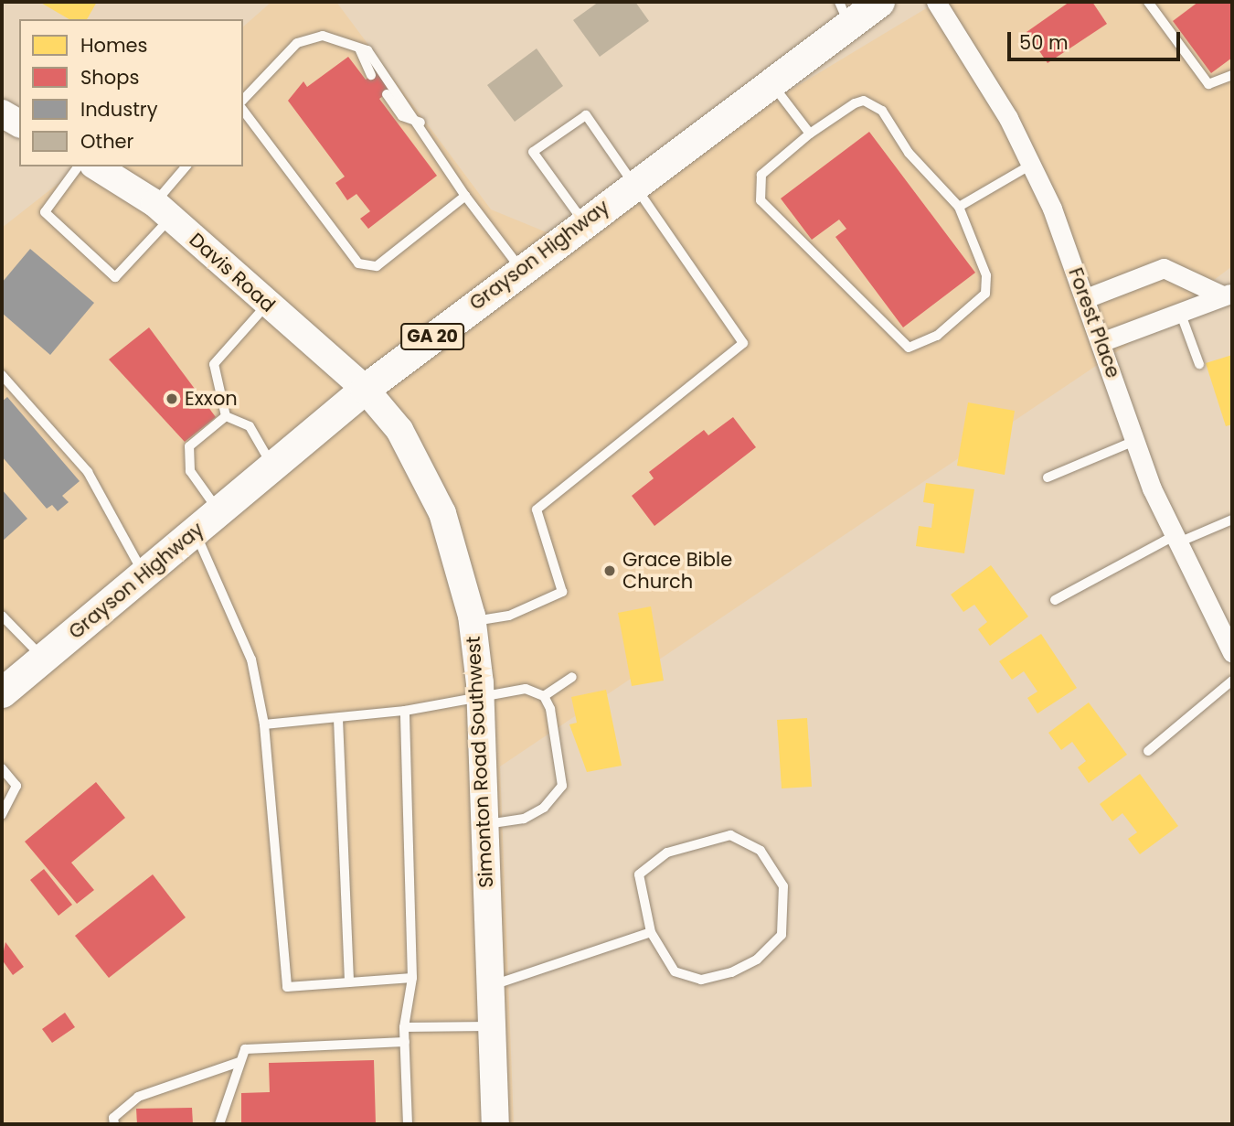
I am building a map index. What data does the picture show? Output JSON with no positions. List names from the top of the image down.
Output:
{
  "streets": {
    "main road": ["Grayson Highway", "GA 20"],
    "street": ["Davis Road", "Forest Place", "Simonton Road Southwest"]
  },
  "crossings": [
    ["Grayson Highway", "Davis Road"],
    ["Grayson Highway", "Simonton Road Southwest"],
    ["Davis Road", "Simonton Road Southwest"]
  ],
  "places": ["Exxon", "Grace Bible Church"],
  "legend": [
    "Homes",
    "Shops",
    "Industry",
    "Other"
  ],
  "scale_bar": "50 m"
}
